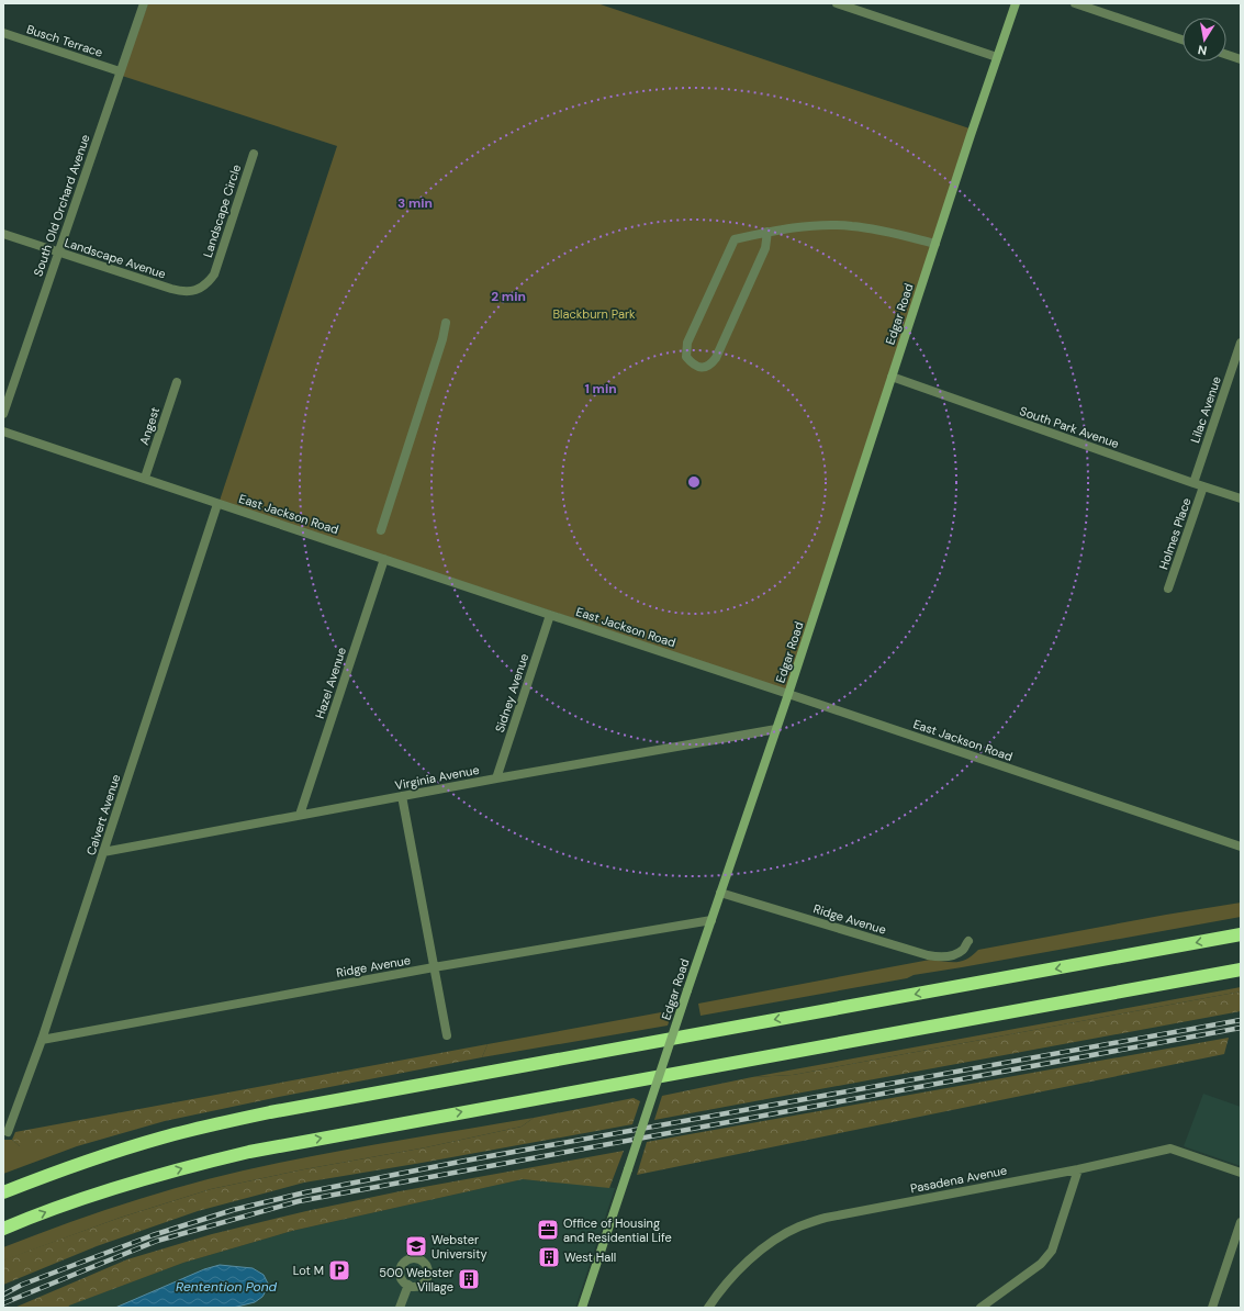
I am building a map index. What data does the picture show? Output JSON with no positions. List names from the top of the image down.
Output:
{
  "streets": {
    "street": [
      "Busch Terrace",
      "South Old Orchard Avenue",
      "Landscape Circle",
      "Landscape Avenue",
      "Edgar Road",
      "Lilac Avenue",
      "Angest",
      "South Park Avenue",
      "East Jackson Road",
      "Holmes Place",
      "Hazel Avenue",
      "Sidney Avenue",
      "Virginia Avenue",
      "Calvert Avenue",
      "Ridge Avenue",
      "Pasadena Avenue"
    ]
  },
  "crossings": [
    ["Busch Terrace", "South Old Orchard Avenue"],
    ["South Old Orchard Avenue", "Landscape Avenue"],
    ["Landscape Circle", "Landscape Avenue"],
    ["Edgar Road", "South Park Avenue"],
    ["Edgar Road", "East Jackson Road"],
    ["Edgar Road", "Virginia Avenue"],
    ["Edgar Road", "Ridge Avenue"],
    ["Lilac Avenue", "South Park Avenue"],
    ["Angest", "East Jackson Road"],
    ["South Park Avenue", "Holmes Place"],
    ["East Jackson Road", "Hazel Avenue"],
    ["East Jackson Road", "Sidney Avenue"],
    ["East Jackson Road", "Calvert Avenue"],
    ["Hazel Avenue", "Virginia Avenue"],
    ["Sidney Avenue", "Virginia Avenue"],
    ["Virginia Avenue", "Calvert Avenue"],
    ["Calvert Avenue", "Ridge Avenue"]
  ],
  "water": ["Rentention Pond"],
  "parks": ["Blackburn Park"],
  "places": {
    "office": ["Office of Housing and Residential Life"],
    "school or university": ["Webster University"],
    "building": ["West Hall", "500 Webster Village"],
    "parking": ["Lot M"]
  },
  "north": "bottom",
  "rings": ["3 min", "2 min", "1 min"]
}
